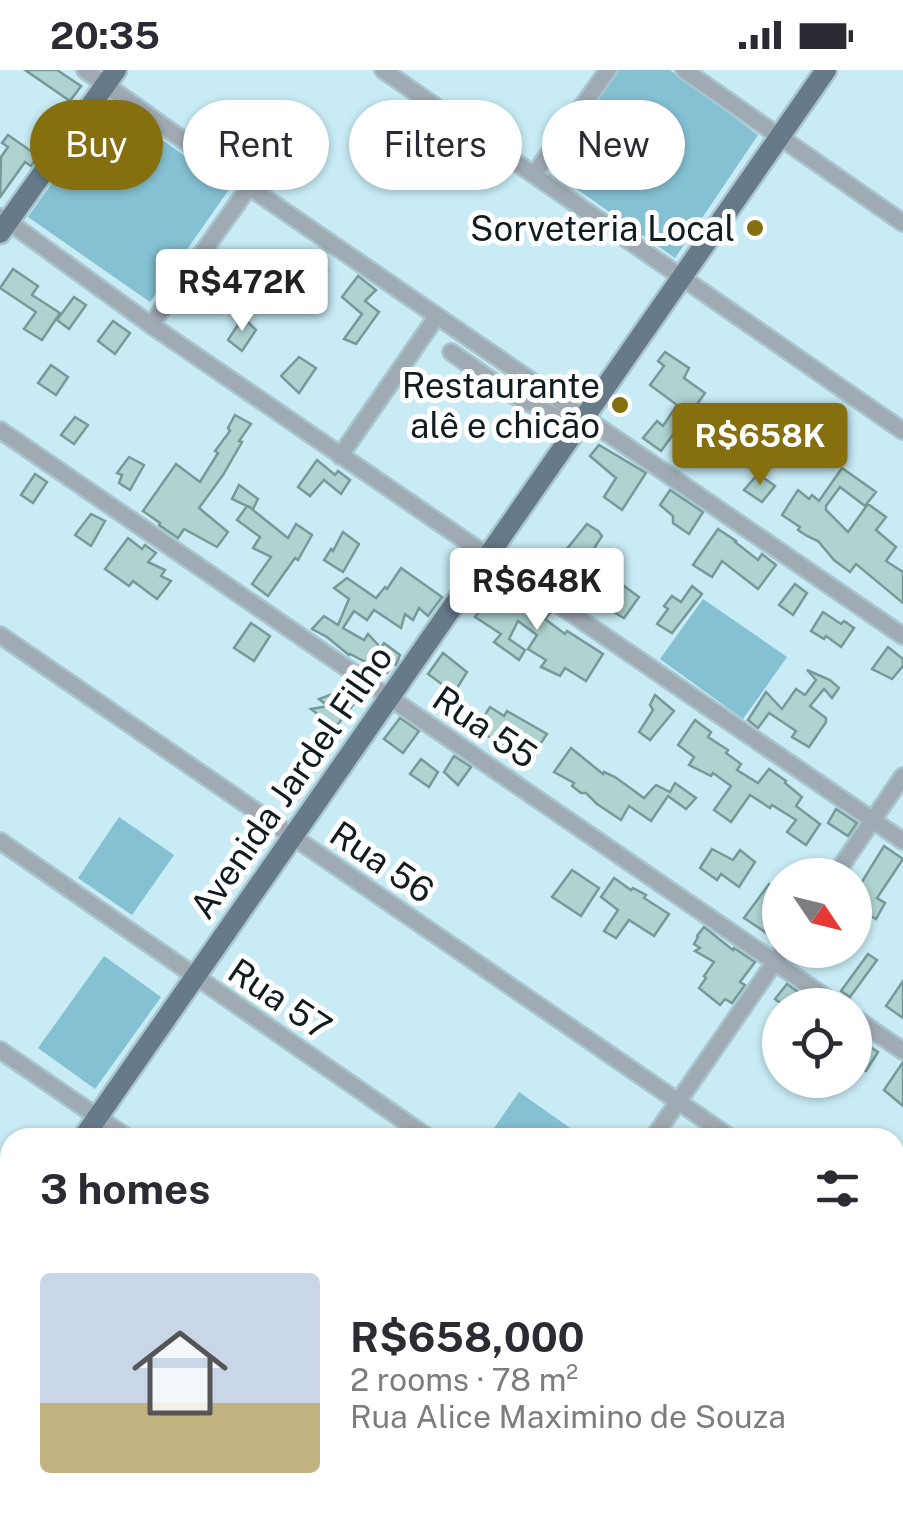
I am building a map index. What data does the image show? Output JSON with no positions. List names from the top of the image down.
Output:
{
  "streets": {
    "main road": ["Avenida Jardel Filho"],
    "street": ["Rua 55", "Rua 56", "Rua 57"]
  },
  "crossings": [
    ["Rua 55", "Avenida Jardel Filho"],
    ["Avenida Jardel Filho", "Rua 56"],
    ["Avenida Jardel Filho", "Rua 57"]
  ],
  "places": ["Sorveteria Local", "Restaurante alê e chicão"],
  "north": "bottom right",
  "page": {
    "status": "20:35",
    "chip": [
      "Buy",
      "Rent",
      "Filters",
      "New"
    ],
    "price": ["R$472K", "R$658K", "R$648K"],
    "heading": "3 homes",
    "list": [
      {
        "name": "R$658,000",
        "note": "2 rooms · 78 m² · Rua Alice Maximino de Souza"
      }
    ]
  }
}
